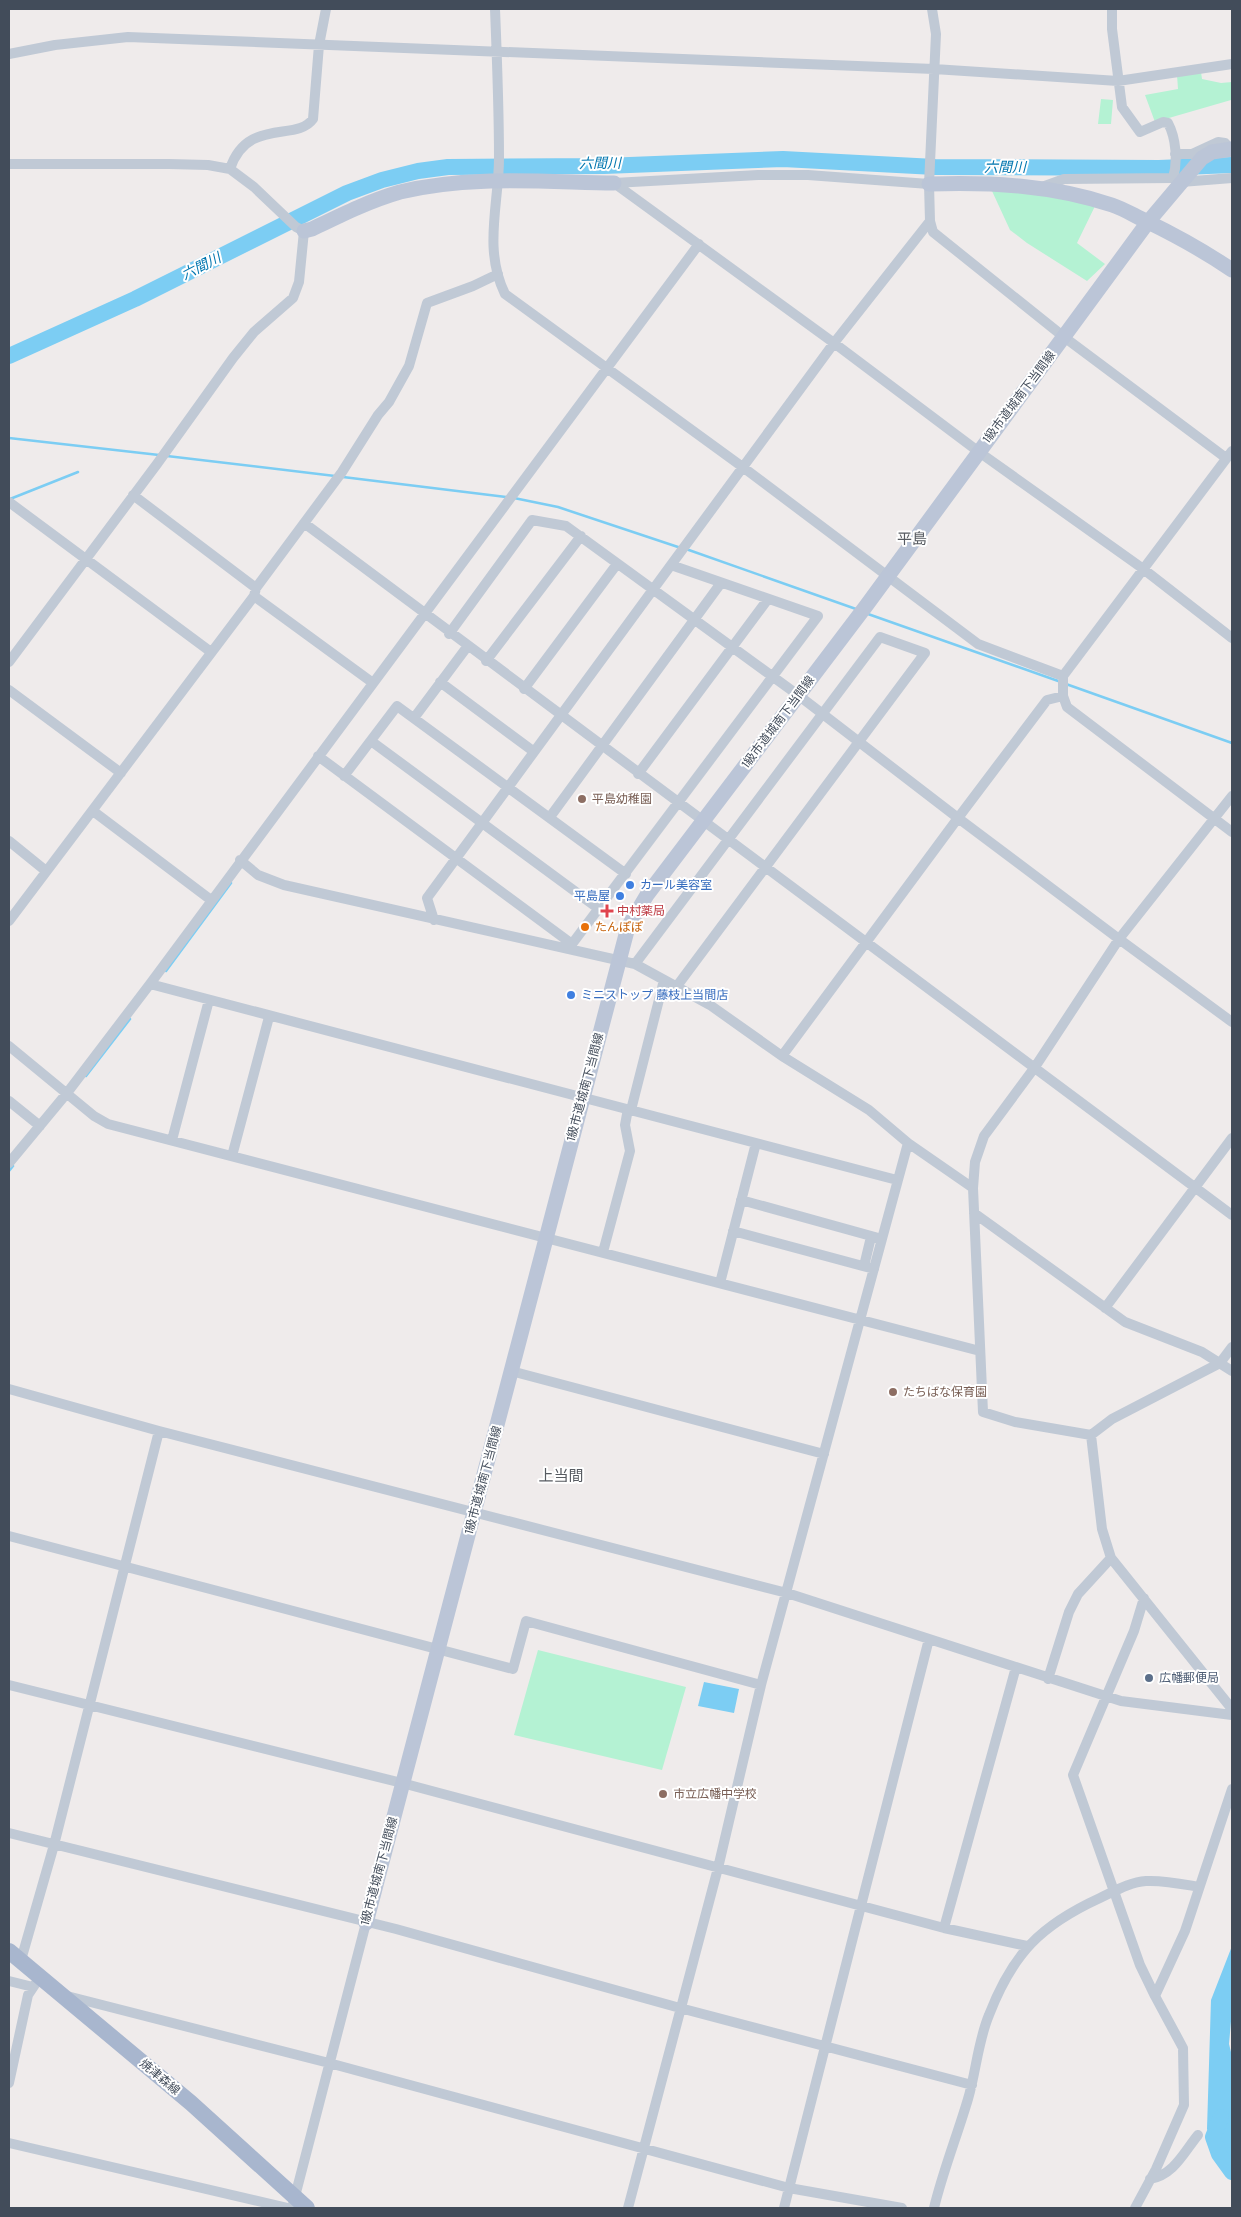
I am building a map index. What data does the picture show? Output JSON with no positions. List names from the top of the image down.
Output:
{
  "streets": {
    "main road": ["焼津森線"],
    "street": ["1級市道城南下当間線"]
  },
  "crossings": [
    ["1級市道城南下当間線", "焼津森線"]
  ],
  "districts": ["平島", "上当間"],
  "water": ["六間川"],
  "places": {
    "other": [
      "平島幼稚園",
      "カール美容室",
      "平島屋",
      "たんぽぽ",
      "ミニストップ 藤枝上当間店",
      "たちばな保育園",
      "広幡郵便局",
      "市立広幡中学校"
    ],
    "health": ["中村薬局"]
  }
}
